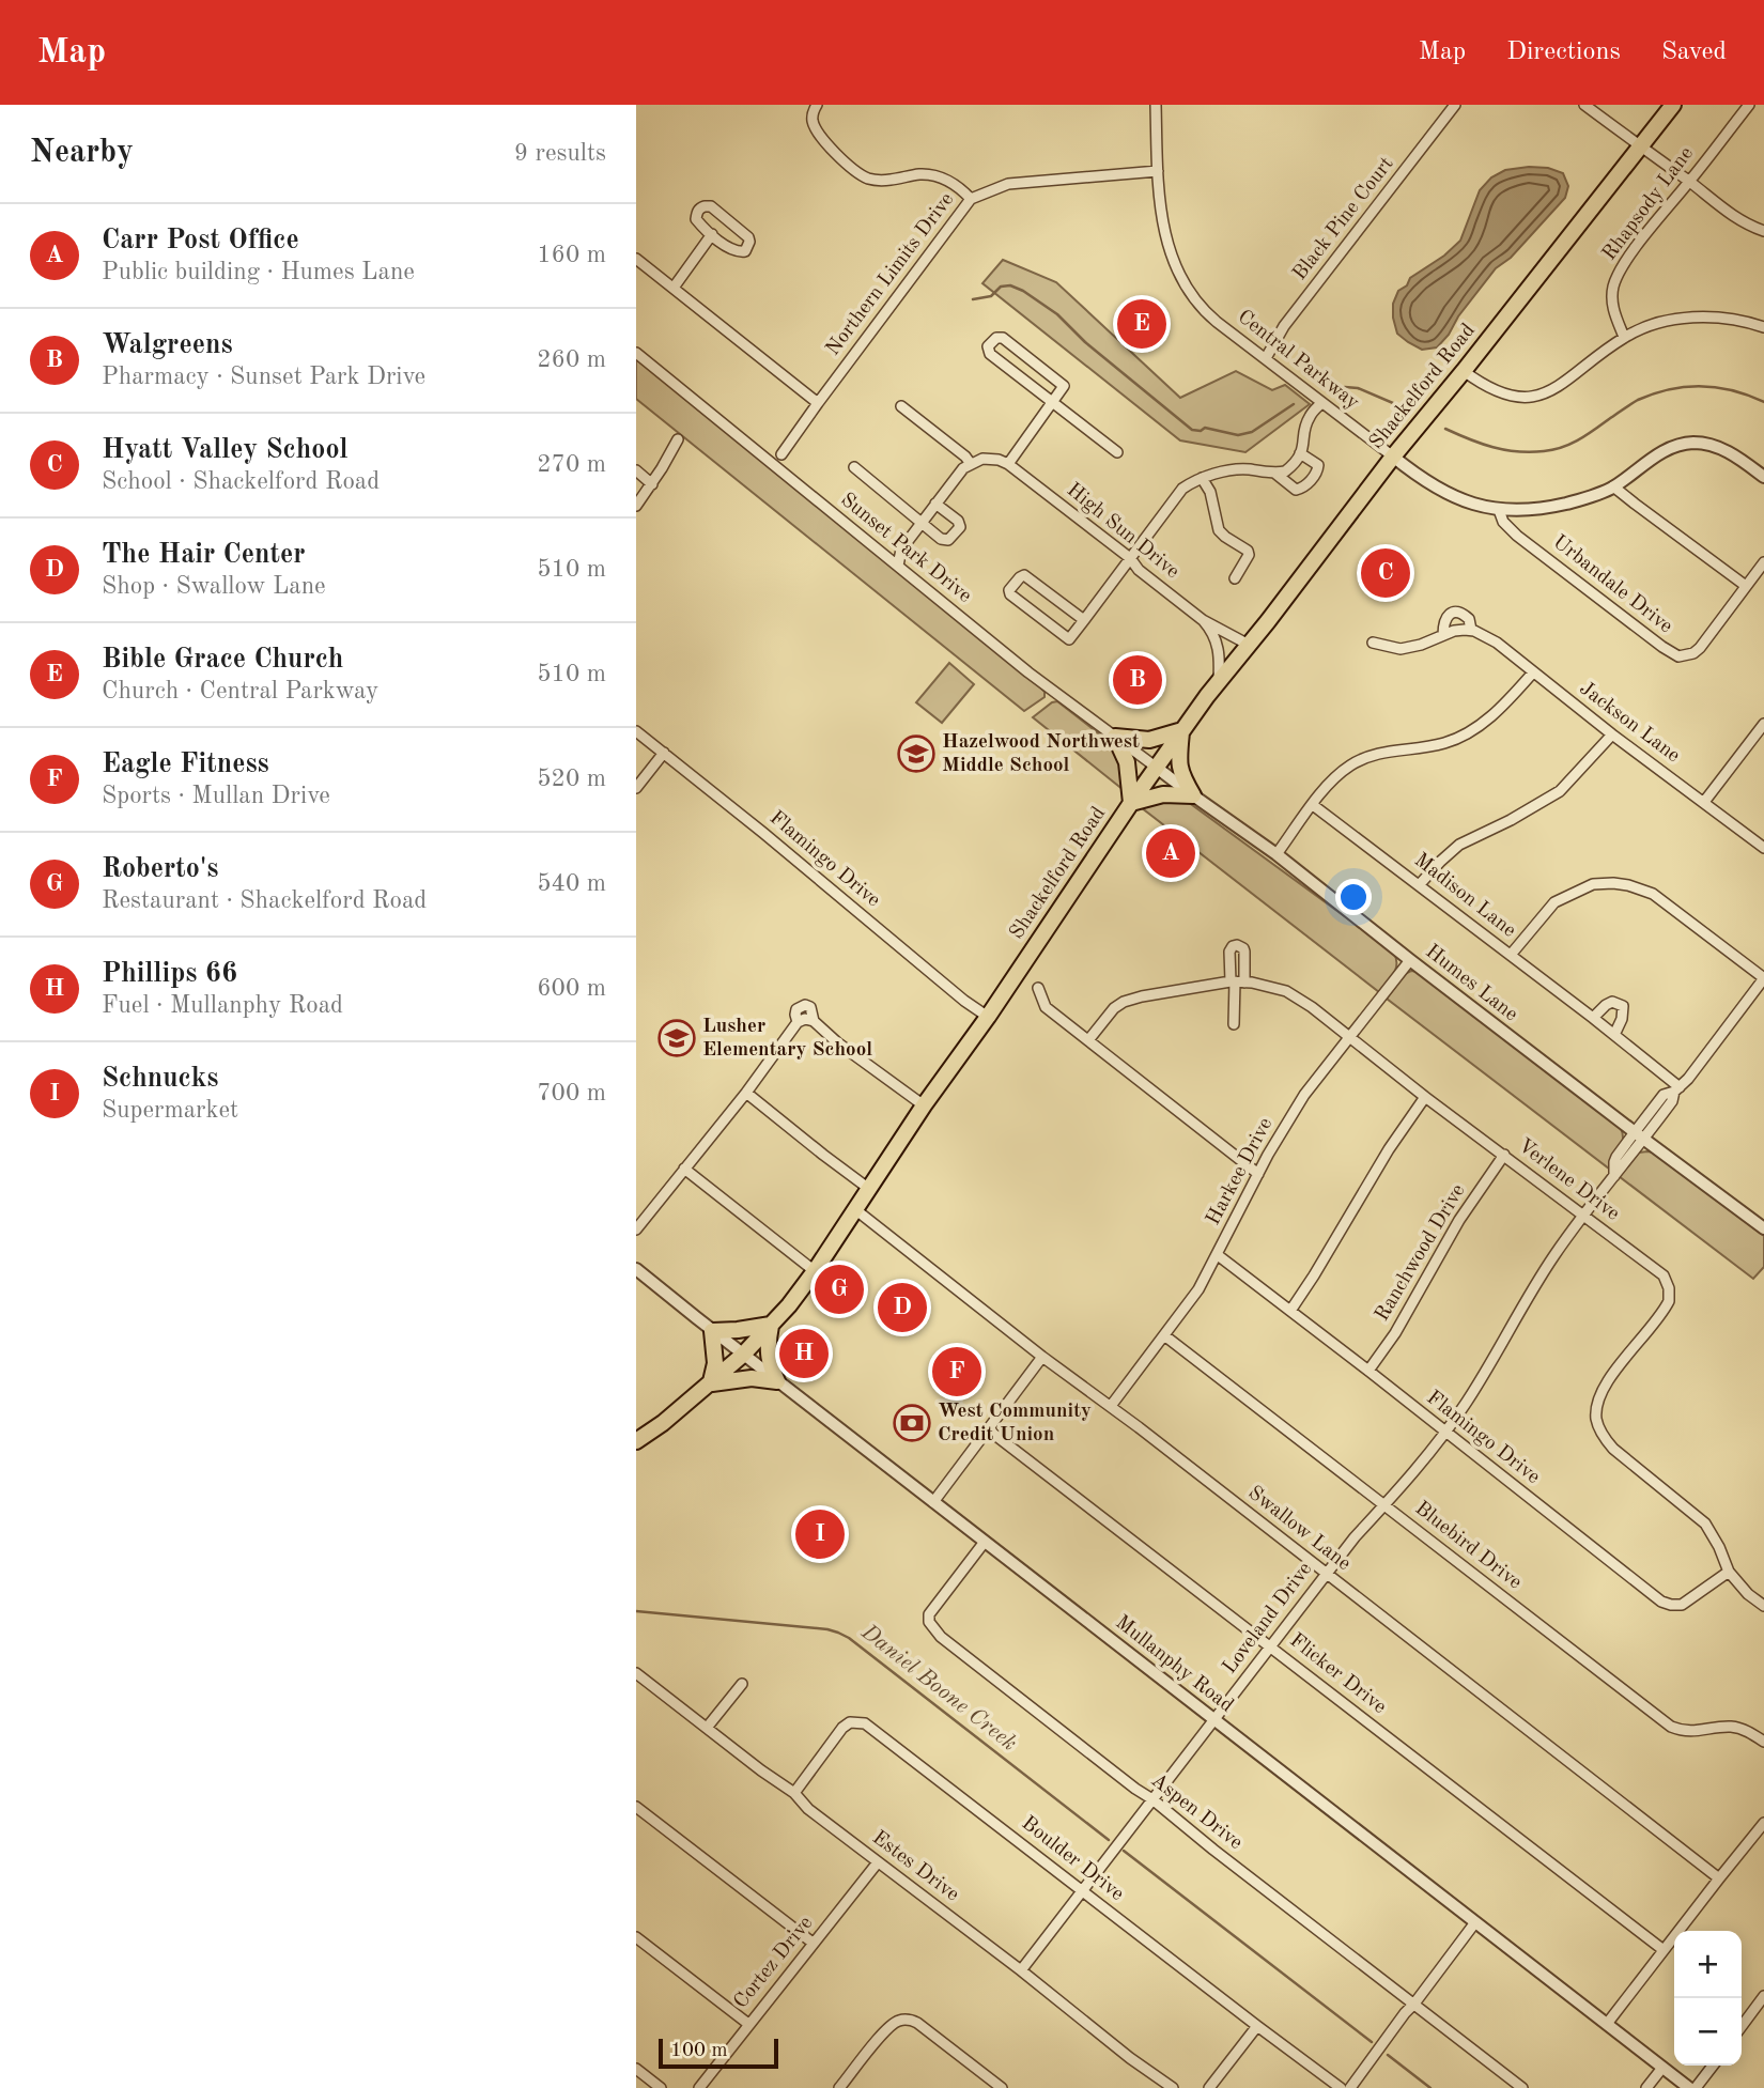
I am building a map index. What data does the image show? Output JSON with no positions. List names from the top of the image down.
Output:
{
  "streets": {
    "main road": ["Shackelford Road"],
    "street": [
      "Rhapsody Lane",
      "Black Pine Court",
      "Northern Limits Drive",
      "Central Parkway",
      "High Sun Drive",
      "Sunset Park Drive",
      "Urbandale Drive",
      "Jackson Lane",
      "Flamingo Drive",
      "Madison Lane",
      "Humes Lane",
      "Harkee Drive",
      "Verlene Drive",
      "Ranchwood Drive",
      "Swallow Lane",
      "Bluebird Drive",
      "Loveland Drive",
      "Mullanphy Road",
      "Flicker Drive",
      "Aspen Drive",
      "Boulder Drive",
      "Estes Drive",
      "Cortez Drive"
    ]
  },
  "crossings": [
    ["Black Pine Court", "Central Parkway"],
    ["Northern Limits Drive", "Central Parkway"],
    ["Central Parkway", "Shackelford Road"],
    ["Central Parkway", "Urbandale Drive"],
    ["Shackelford Road", "High Sun Drive"],
    ["Shackelford Road", "Sunset Park Drive"],
    ["Shackelford Road", "Flamingo Drive"],
    ["Shackelford Road", "Humes Lane"],
    ["Shackelford Road", "Swallow Lane"],
    ["Shackelford Road", "Mullanphy Road"],
    ["Sunset Park Drive", "Humes Lane"],
    ["Flamingo Drive", "Harkee Drive"],
    ["Flamingo Drive", "Verlene Drive"],
    ["Flamingo Drive", "Ranchwood Drive"],
    ["Flamingo Drive", "Loveland Drive"],
    ["Madison Lane", "Loveland Drive"],
    ["Humes Lane", "Harkee Drive"],
    ["Humes Lane", "Loveland Drive"],
    ["Harkee Drive", "Verlene Drive"],
    ["Harkee Drive", "Swallow Lane"],
    ["Harkee Drive", "Bluebird Drive"],
    ["Verlene Drive", "Ranchwood Drive"],
    ["Verlene Drive", "Loveland Drive"],
    ["Swallow Lane", "Loveland Drive"],
    ["Bluebird Drive", "Loveland Drive"],
    ["Loveland Drive", "Mullanphy Road"],
    ["Loveland Drive", "Flicker Drive"],
    ["Loveland Drive", "Aspen Drive"],
    ["Loveland Drive", "Boulder Drive"],
    ["Loveland Drive", "Estes Drive"],
    ["Mullanphy Road", "Aspen Drive"],
    ["Boulder Drive", "Estes Drive"],
    ["Estes Drive", "Cortez Drive"]
  ],
  "water": ["Daniel Boone Creek"],
  "places": {
    "school or university": ["Hazelwood Northwest Middle School", "Lusher Elementary School"],
    "bank": ["West Community Credit Union"]
  },
  "scale_bar": "100 m",
  "page": {
    "header": "Map",
    "nav": ["Map", "Directions", "Saved"],
    "heading": ["Nearby", "9 results"],
    "list": [
      {
        "mark": "A",
        "name": "Carr Post Office",
        "note": "Public building · Humes Lane",
        "value": "160 m"
      },
      {
        "mark": "B",
        "name": "Walgreens",
        "note": "Pharmacy · Sunset Park Drive",
        "value": "260 m"
      },
      {
        "mark": "C",
        "name": "Hyatt Valley School",
        "note": "School · Shackelford Road",
        "value": "270 m"
      },
      {
        "mark": "D",
        "name": "The Hair Center",
        "note": "Shop · Swallow Lane",
        "value": "510 m"
      },
      {
        "mark": "E",
        "name": "Bible Grace Church",
        "note": "Church · Central Parkway",
        "value": "510 m"
      },
      {
        "mark": "F",
        "name": "Eagle Fitness",
        "note": "Sports · Mullan Drive",
        "value": "520 m"
      },
      {
        "mark": "G",
        "name": "Roberto's",
        "note": "Restaurant · Shackelford Road",
        "value": "540 m"
      },
      {
        "mark": "H",
        "name": "Phillips 66",
        "note": "Fuel · Mullanphy Road",
        "value": "600 m"
      },
      {
        "mark": "I",
        "name": "Schnucks",
        "note": "Supermarket",
        "value": "700 m"
      }
    ],
    "pins": [
      "E",
      "C",
      "B",
      "A",
      "G",
      "D",
      "H",
      "F",
      "I"
    ],
    "map_buttons": ["+", "−"],
    "scale": "100 m"
  }
}
